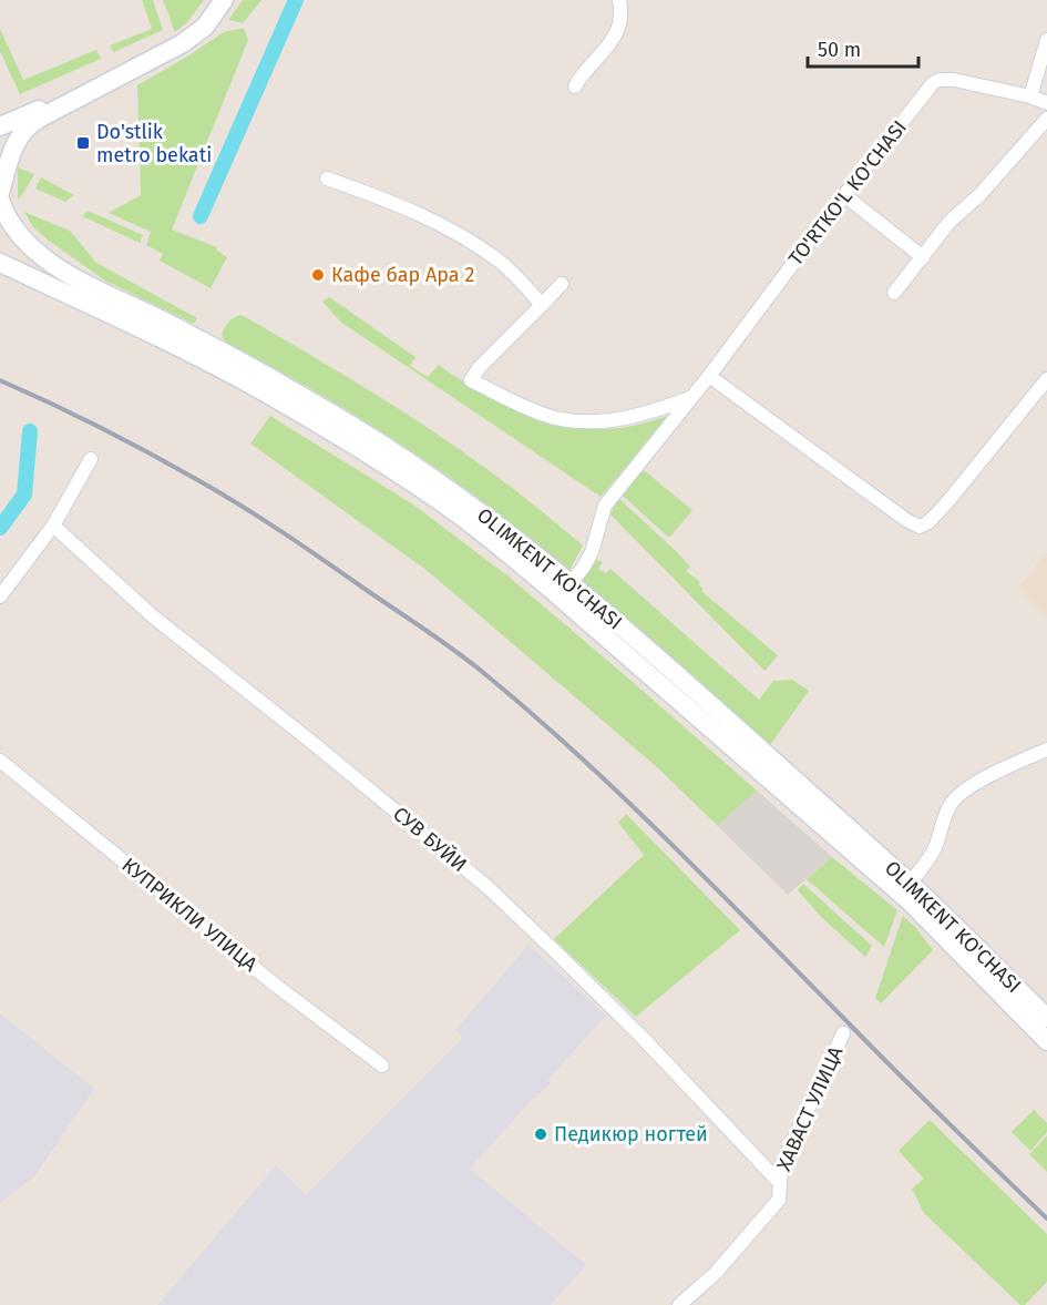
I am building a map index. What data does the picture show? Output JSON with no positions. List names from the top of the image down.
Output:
{
  "streets": {
    "main road": ["OLIMKENT KO'CHASI"],
    "street": [
      "TO'RTKO'L KO'CHASI",
      "СУВ БУЙИ",
      "КУПРИКЛИ УЛИЦА",
      "ХАВАСТ УЛИЦА"
    ]
  },
  "crossings": [
    ["TO'RTKO'L KO'CHASI", "OLIMKENT KO'CHASI"],
    ["СУВ БУЙИ", "ХАВАСТ УЛИЦА"]
  ],
  "places": {
    "transit": ["Do'stlik metro bekati"],
    "other": ["Кафе бар Ара 2", "Педикюр ногтей"]
  },
  "scale_bar": "50 m"
}
